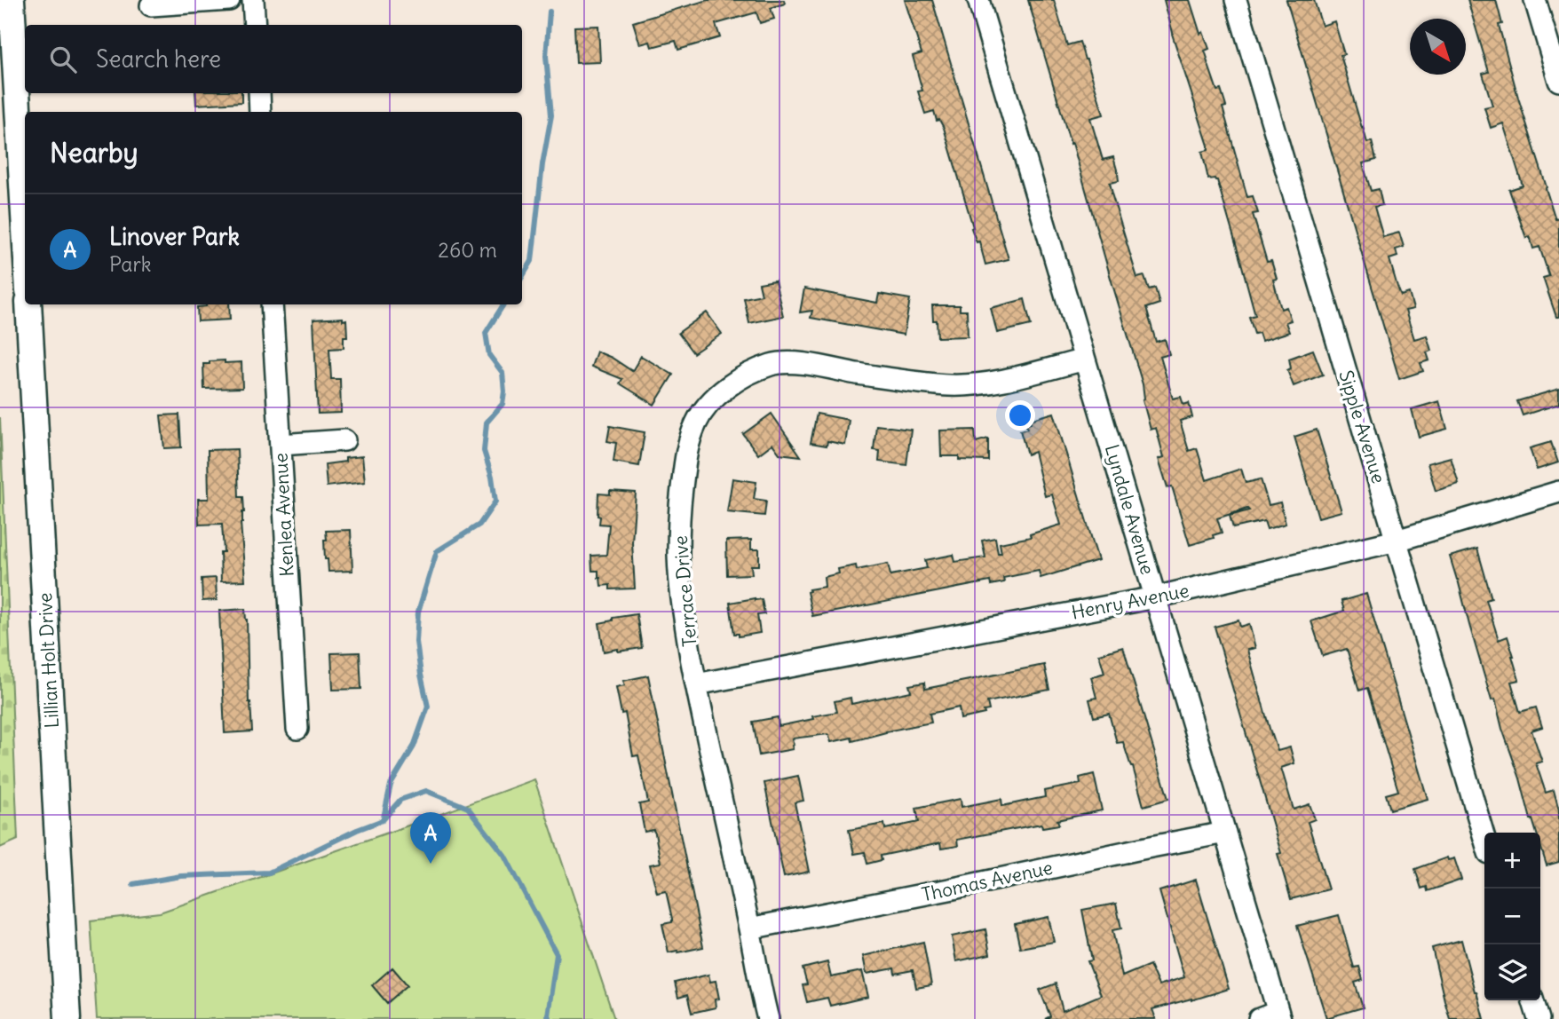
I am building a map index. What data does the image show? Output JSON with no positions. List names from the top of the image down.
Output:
{
  "streets": {
    "main road": ["Lillian Holt Drive"],
    "street": [
      "Sipple Avenue",
      "Lyndale Avenue",
      "Kenlea Avenue",
      "Terrace Drive",
      "Henry Avenue",
      "Thomas Avenue"
    ]
  },
  "crossings": [
    ["Sipple Avenue", "Henry Avenue"],
    ["Lyndale Avenue", "Terrace Drive"],
    ["Lyndale Avenue", "Henry Avenue"],
    ["Lyndale Avenue", "Thomas Avenue"],
    ["Terrace Drive", "Henry Avenue"],
    ["Terrace Drive", "Thomas Avenue"]
  ],
  "north": "bottom right",
  "page": {
    "search": "Search here",
    "heading": "Nearby",
    "list": [
      {
        "mark": "A",
        "name": "Linover Park",
        "note": "Park",
        "value": "260 m"
      }
    ],
    "pins": "A",
    "map_buttons": ["+", "−"]
  }
}
